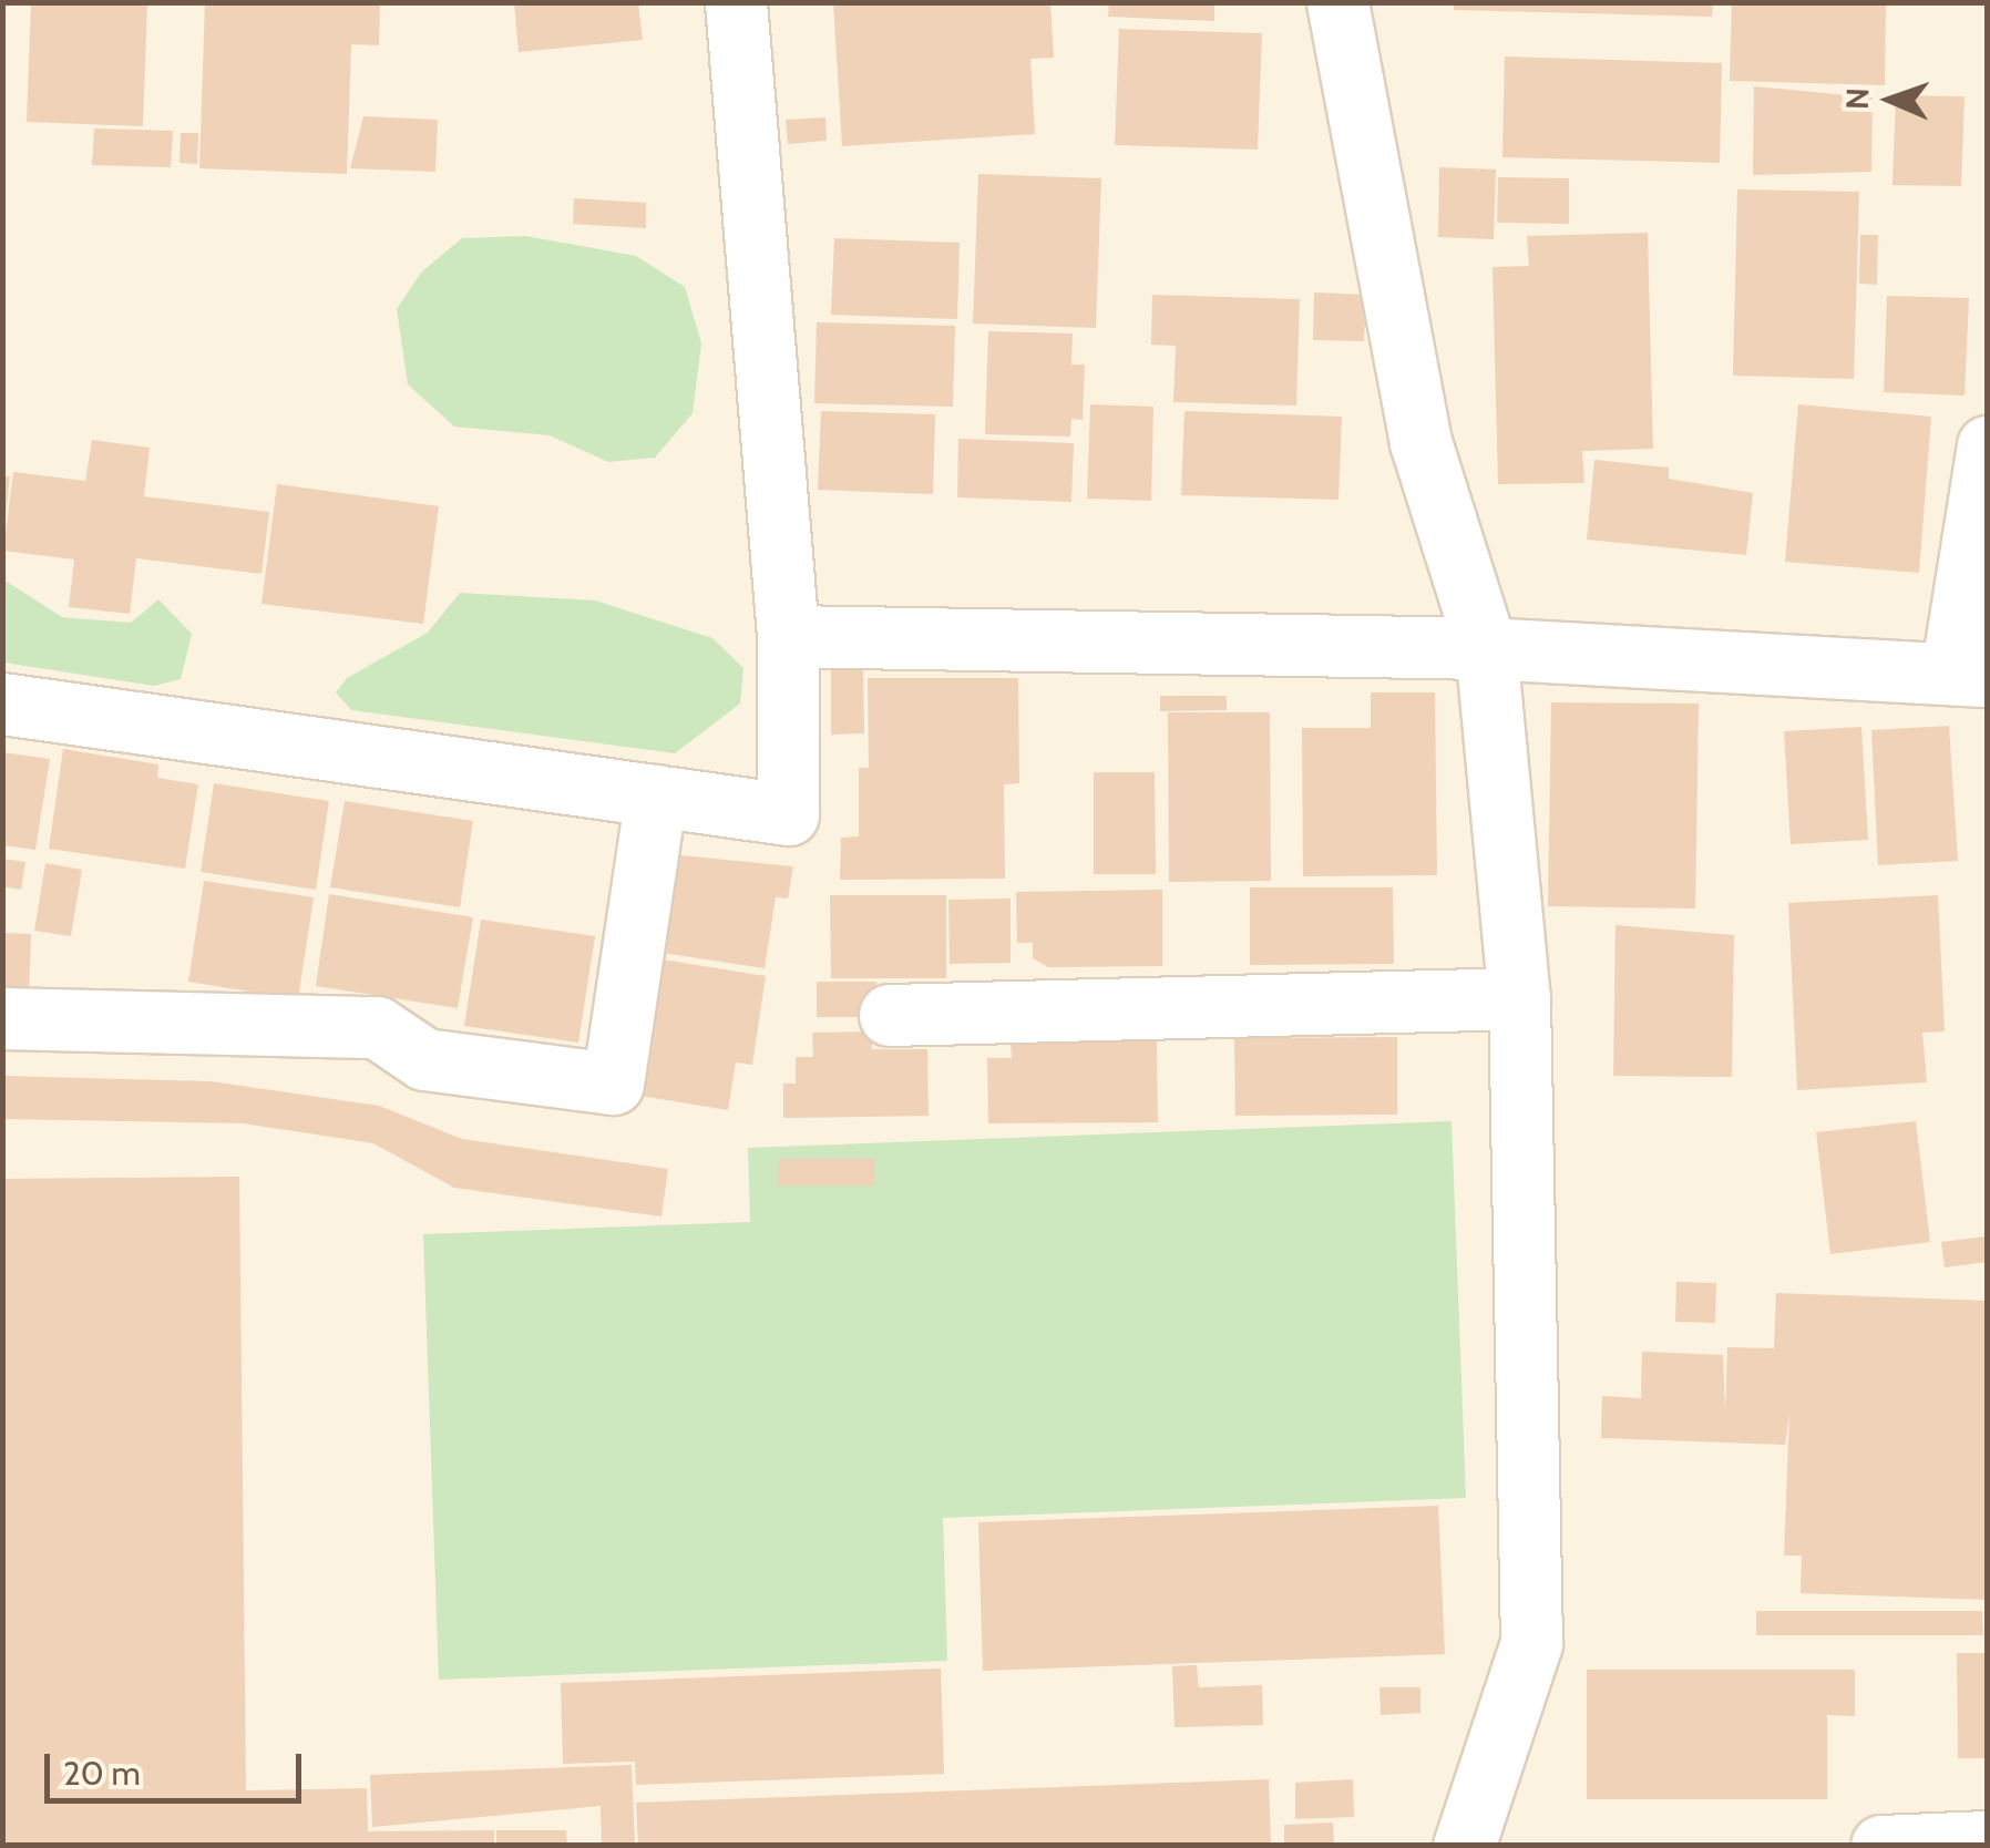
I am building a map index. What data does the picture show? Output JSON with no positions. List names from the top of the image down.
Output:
{
  "scale_bar": "20 m",
  "north": "left"
}
